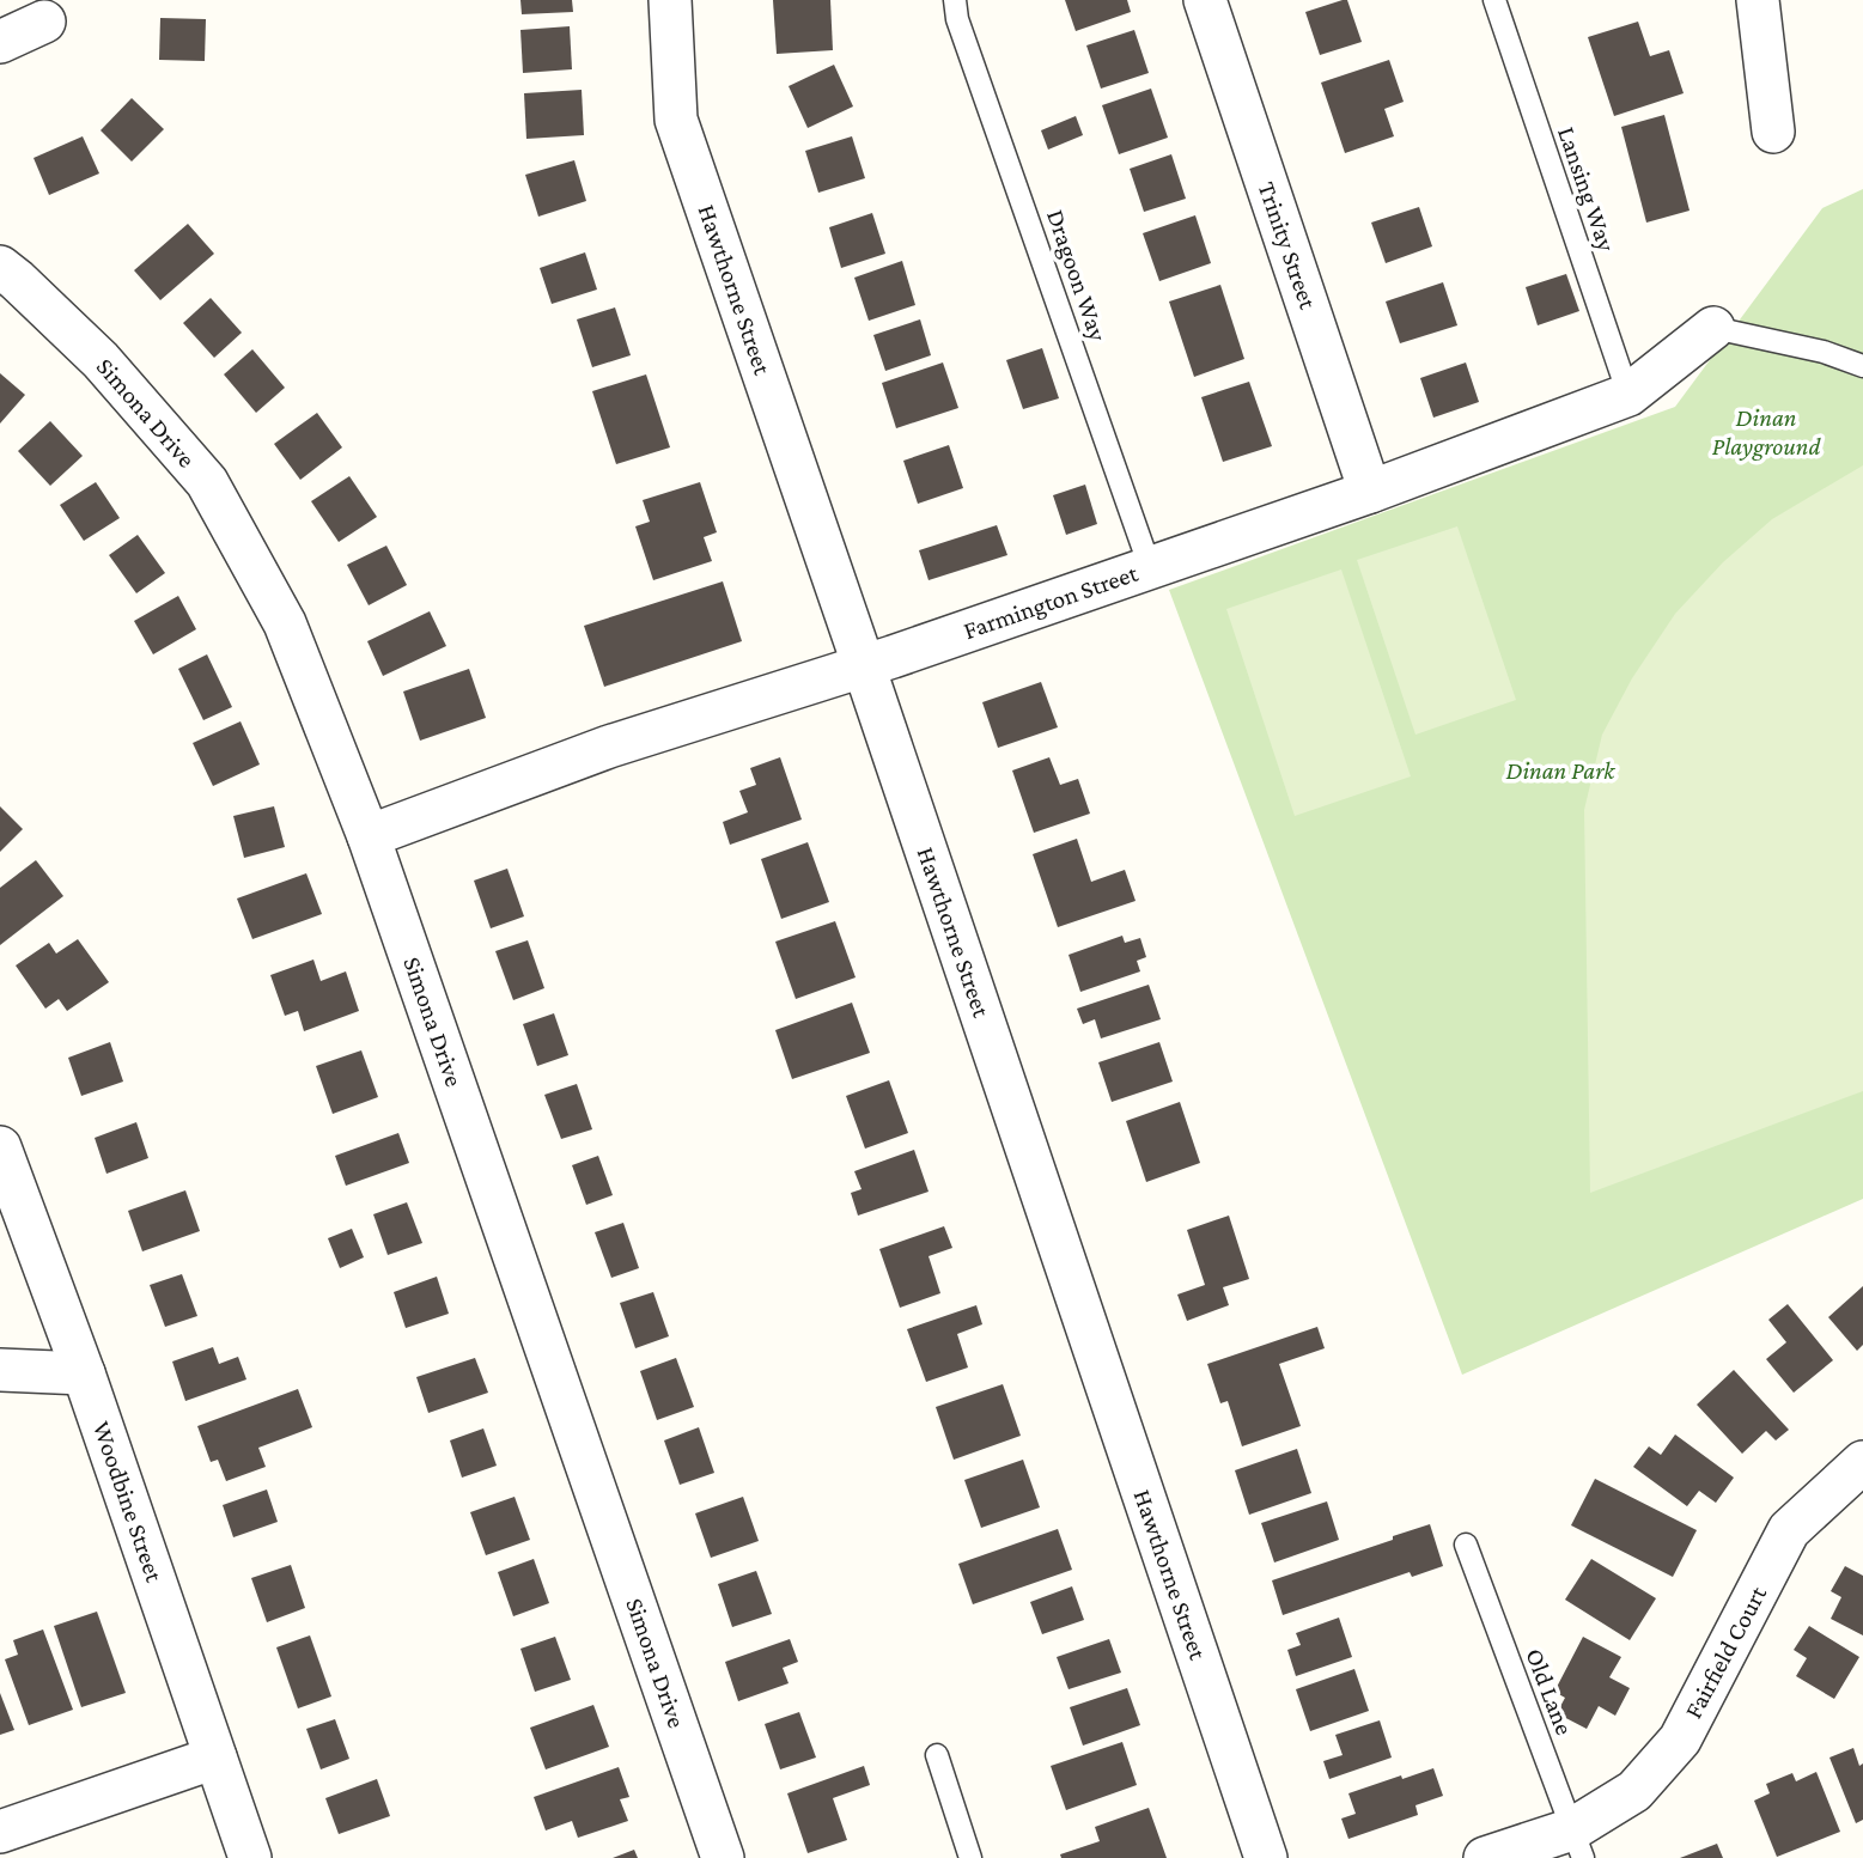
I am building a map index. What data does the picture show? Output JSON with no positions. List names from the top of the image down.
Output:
{
  "streets": {
    "street": [
      "Trinity Street",
      "Hawthorne Street",
      "Simona Drive",
      "Farmington Street",
      "Woodbine Street",
      "Fairfield Court"
    ],
    "lane": ["Lansing Way", "Dragoon Way", "Old Lane"]
  },
  "crossings": [
    ["Lansing Way", "Farmington Street"],
    ["Trinity Street", "Farmington Street"],
    ["Dragoon Way", "Farmington Street"],
    ["Hawthorne Street", "Farmington Street"],
    ["Simona Drive", "Farmington Street"],
    ["Fairfield Court", "Old Lane"]
  ],
  "parks": ["Dinan Playground", "Dinan Park"]
}
